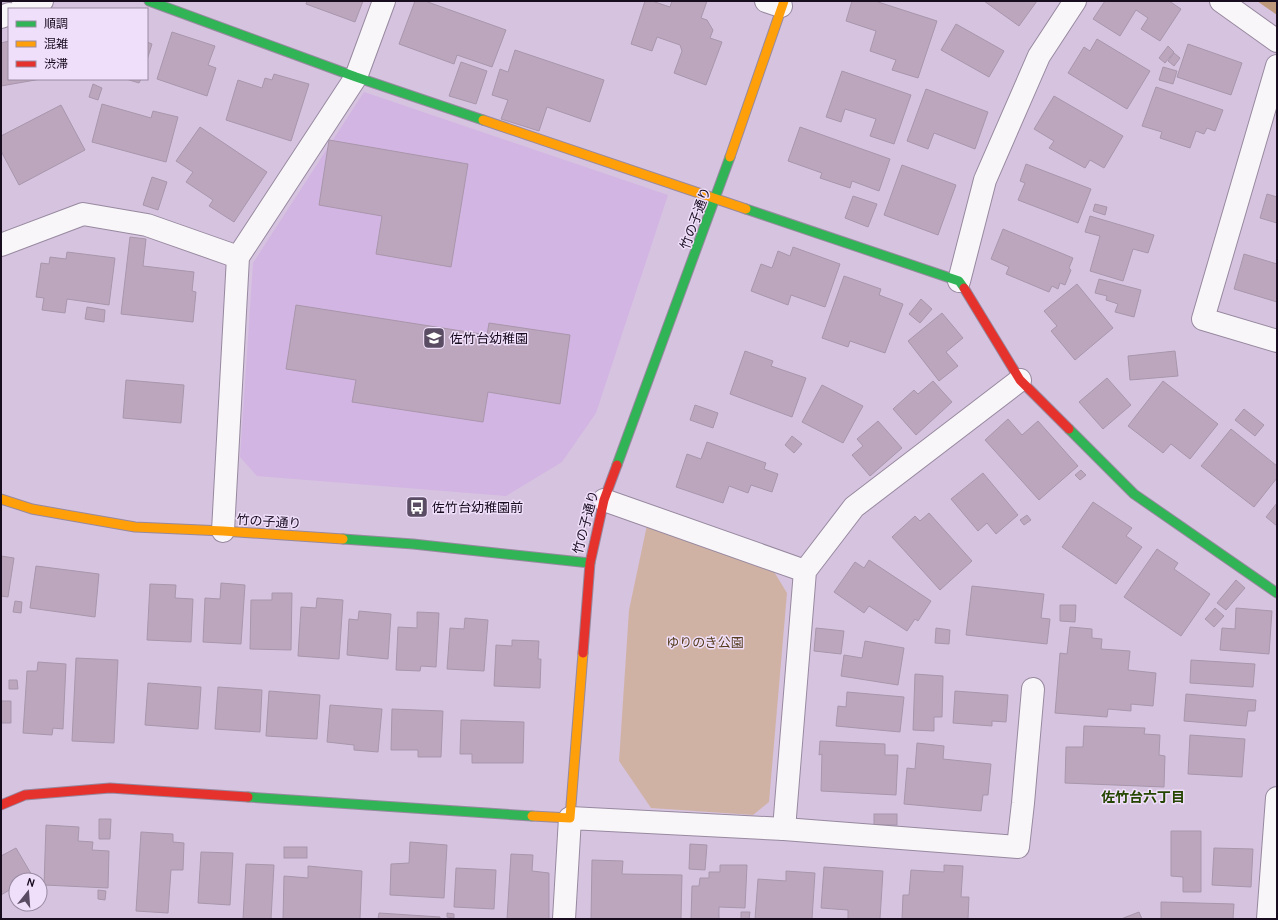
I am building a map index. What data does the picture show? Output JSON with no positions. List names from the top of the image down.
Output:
{
  "streets": {
    "street": ["竹の子通り"]
  },
  "districts": ["佐竹台六丁目"],
  "parks": ["ゆりのき公園"],
  "places": {
    "school or university": ["佐竹台幼稚園"],
    "bus stop": ["佐竹台幼稚園前"]
  },
  "legend": ["順調", "混雑", "渋滞"],
  "north": "top"
}
